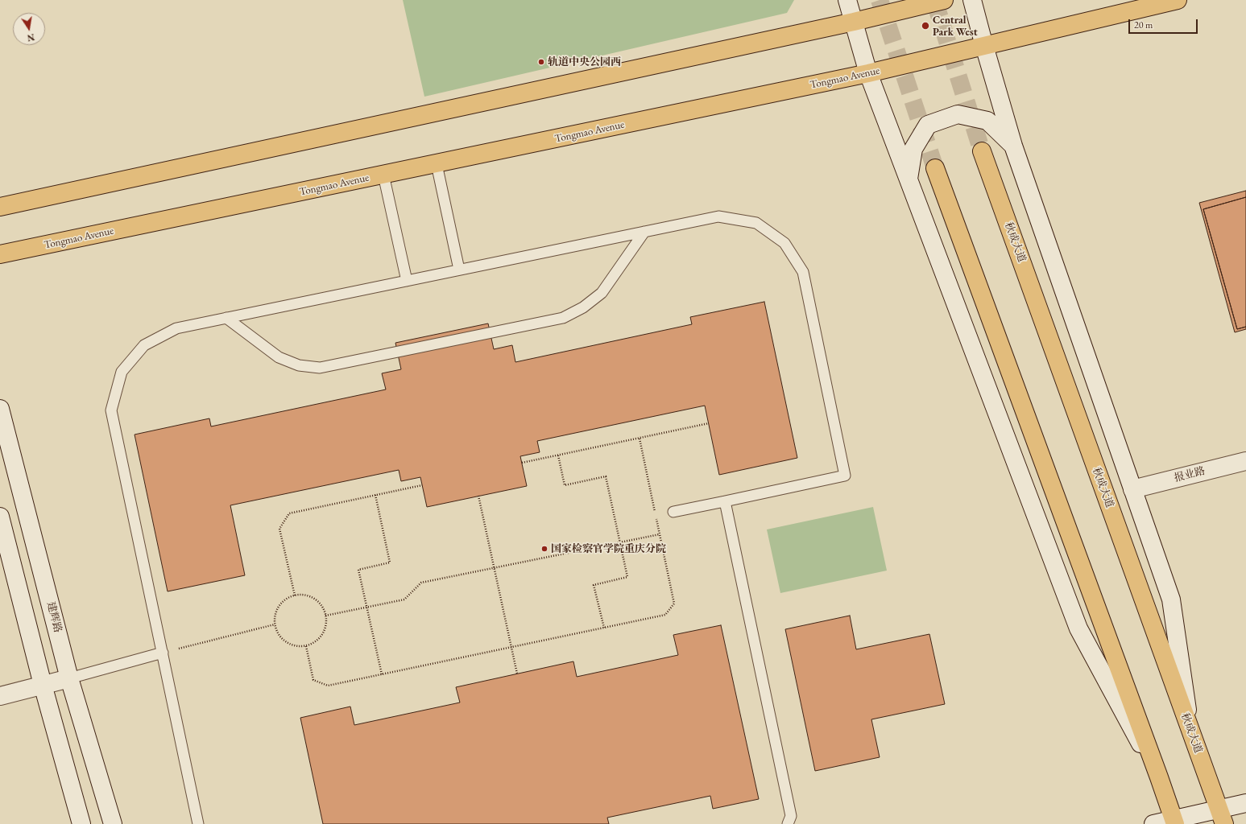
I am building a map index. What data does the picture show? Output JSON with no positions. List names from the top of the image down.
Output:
{
  "streets": {
    "main road": ["Tongmao Avenue", "秋成大道"],
    "street": ["报业路", "建辉路"]
  },
  "places": ["Central Park West", "轨道中央公园西", "国家检察官学院重庆分院"],
  "scale_bar": "20 m",
  "north": "bottom"
}
